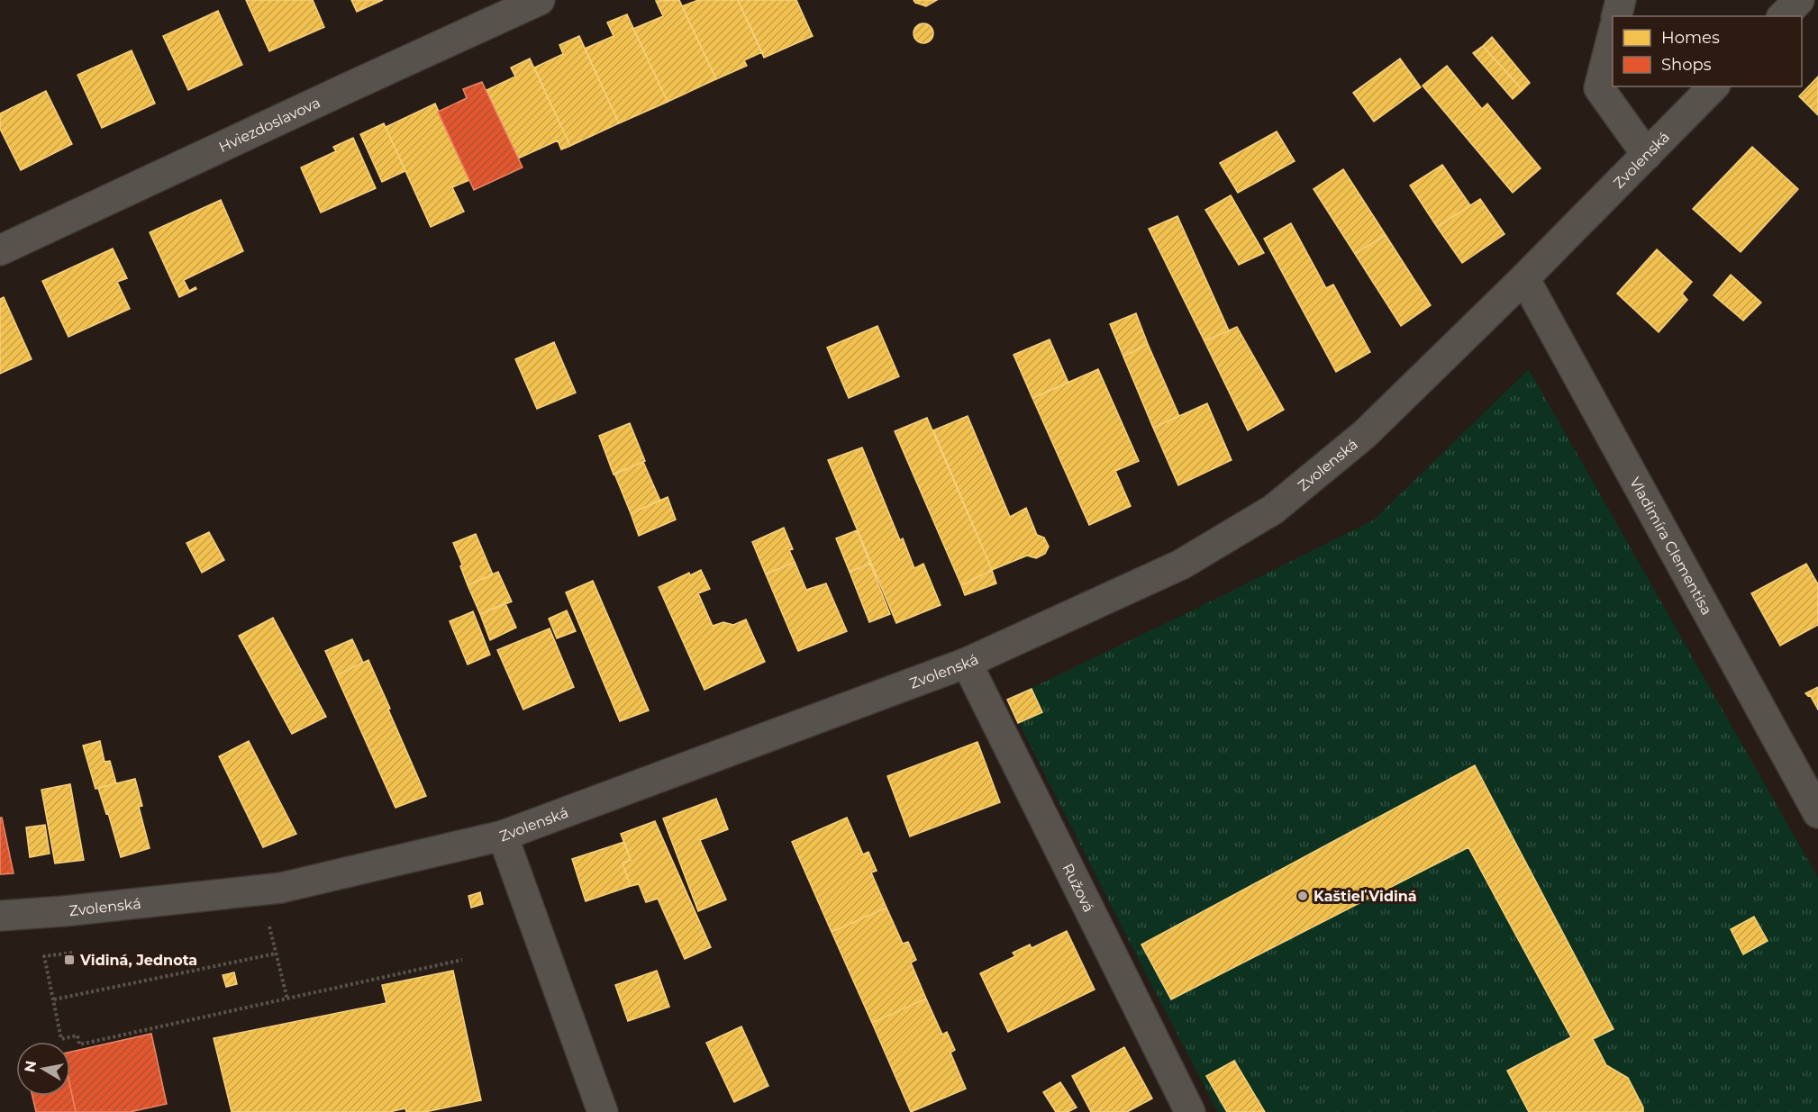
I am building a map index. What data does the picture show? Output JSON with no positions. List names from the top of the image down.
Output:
{
  "streets": {
    "street": [
      "Hviezdoslavova",
      "Zvolenská",
      "Vladimíra Clementisa",
      "Ružová"
    ]
  },
  "crossings": [
    ["Zvolenská", "Vladimíra Clementisa"],
    ["Zvolenská", "Ružová"]
  ],
  "places": {
    "other": ["Kaštieľ Vidiná"],
    "transit": ["Vidiná, Jednota"]
  },
  "legend": ["Homes", "Shops"],
  "north": "left"
}
